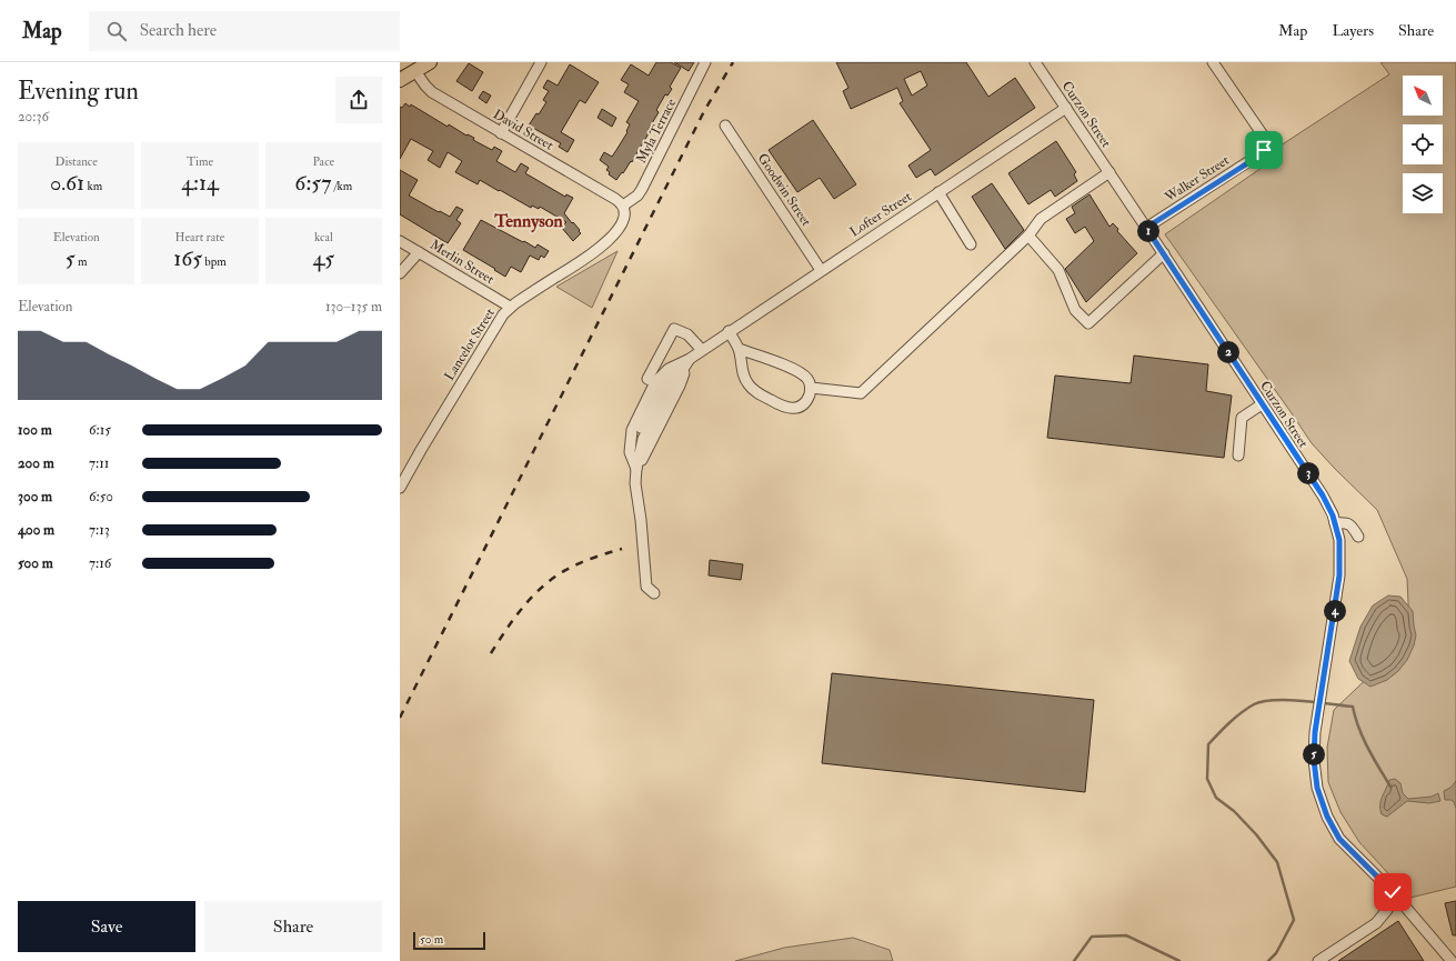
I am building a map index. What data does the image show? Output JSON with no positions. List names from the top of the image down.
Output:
{
  "streets": {
    "street": [
      "Curzon Street",
      "David Street",
      "Myla Terrace",
      "Walker Street",
      "Goodwin Street",
      "Lofter Street",
      "Merlin Street",
      "Lancelot Street"
    ]
  },
  "crossings": [
    ["Curzon Street", "Walker Street"],
    ["Curzon Street", "Lofter Street"],
    ["David Street", "Myla Terrace"],
    ["David Street", "Lancelot Street"],
    ["Myla Terrace", "Lancelot Street"],
    ["Goodwin Street", "Lofter Street"],
    ["Merlin Street", "Lancelot Street"]
  ],
  "districts": ["Tennyson"],
  "scale_bar": "50 m",
  "north": "top left",
  "page": {
    "header": "Map",
    "search": "Search here",
    "nav": ["Map", "Layers", "Share"],
    "heading": ["Evening run", "20:36"],
    "stats": [
      ["Distance", "0.61 km"],
      ["Time", "4:14"],
      ["Pace", "6:57 /km"],
      ["Elevation", "5 m"],
      ["Heart rate", "165 bpm"],
      ["kcal", "45"]
    ],
    "pins": [
      "1",
      "2",
      "3",
      "4",
      "5"
    ],
    "chart": ["Elevation", "130–135 m"],
    "list": [
      {
        "name": "100 m",
        "note": "6:15"
      },
      {
        "name": "200 m",
        "note": "7:11"
      },
      {
        "name": "300 m",
        "note": "6:50"
      },
      {
        "name": "400 m",
        "note": "7:13"
      },
      {
        "name": "500 m",
        "note": "7:16"
      }
    ],
    "buttons": ["Save", "Share"],
    "scale": "50 m"
  }
}
